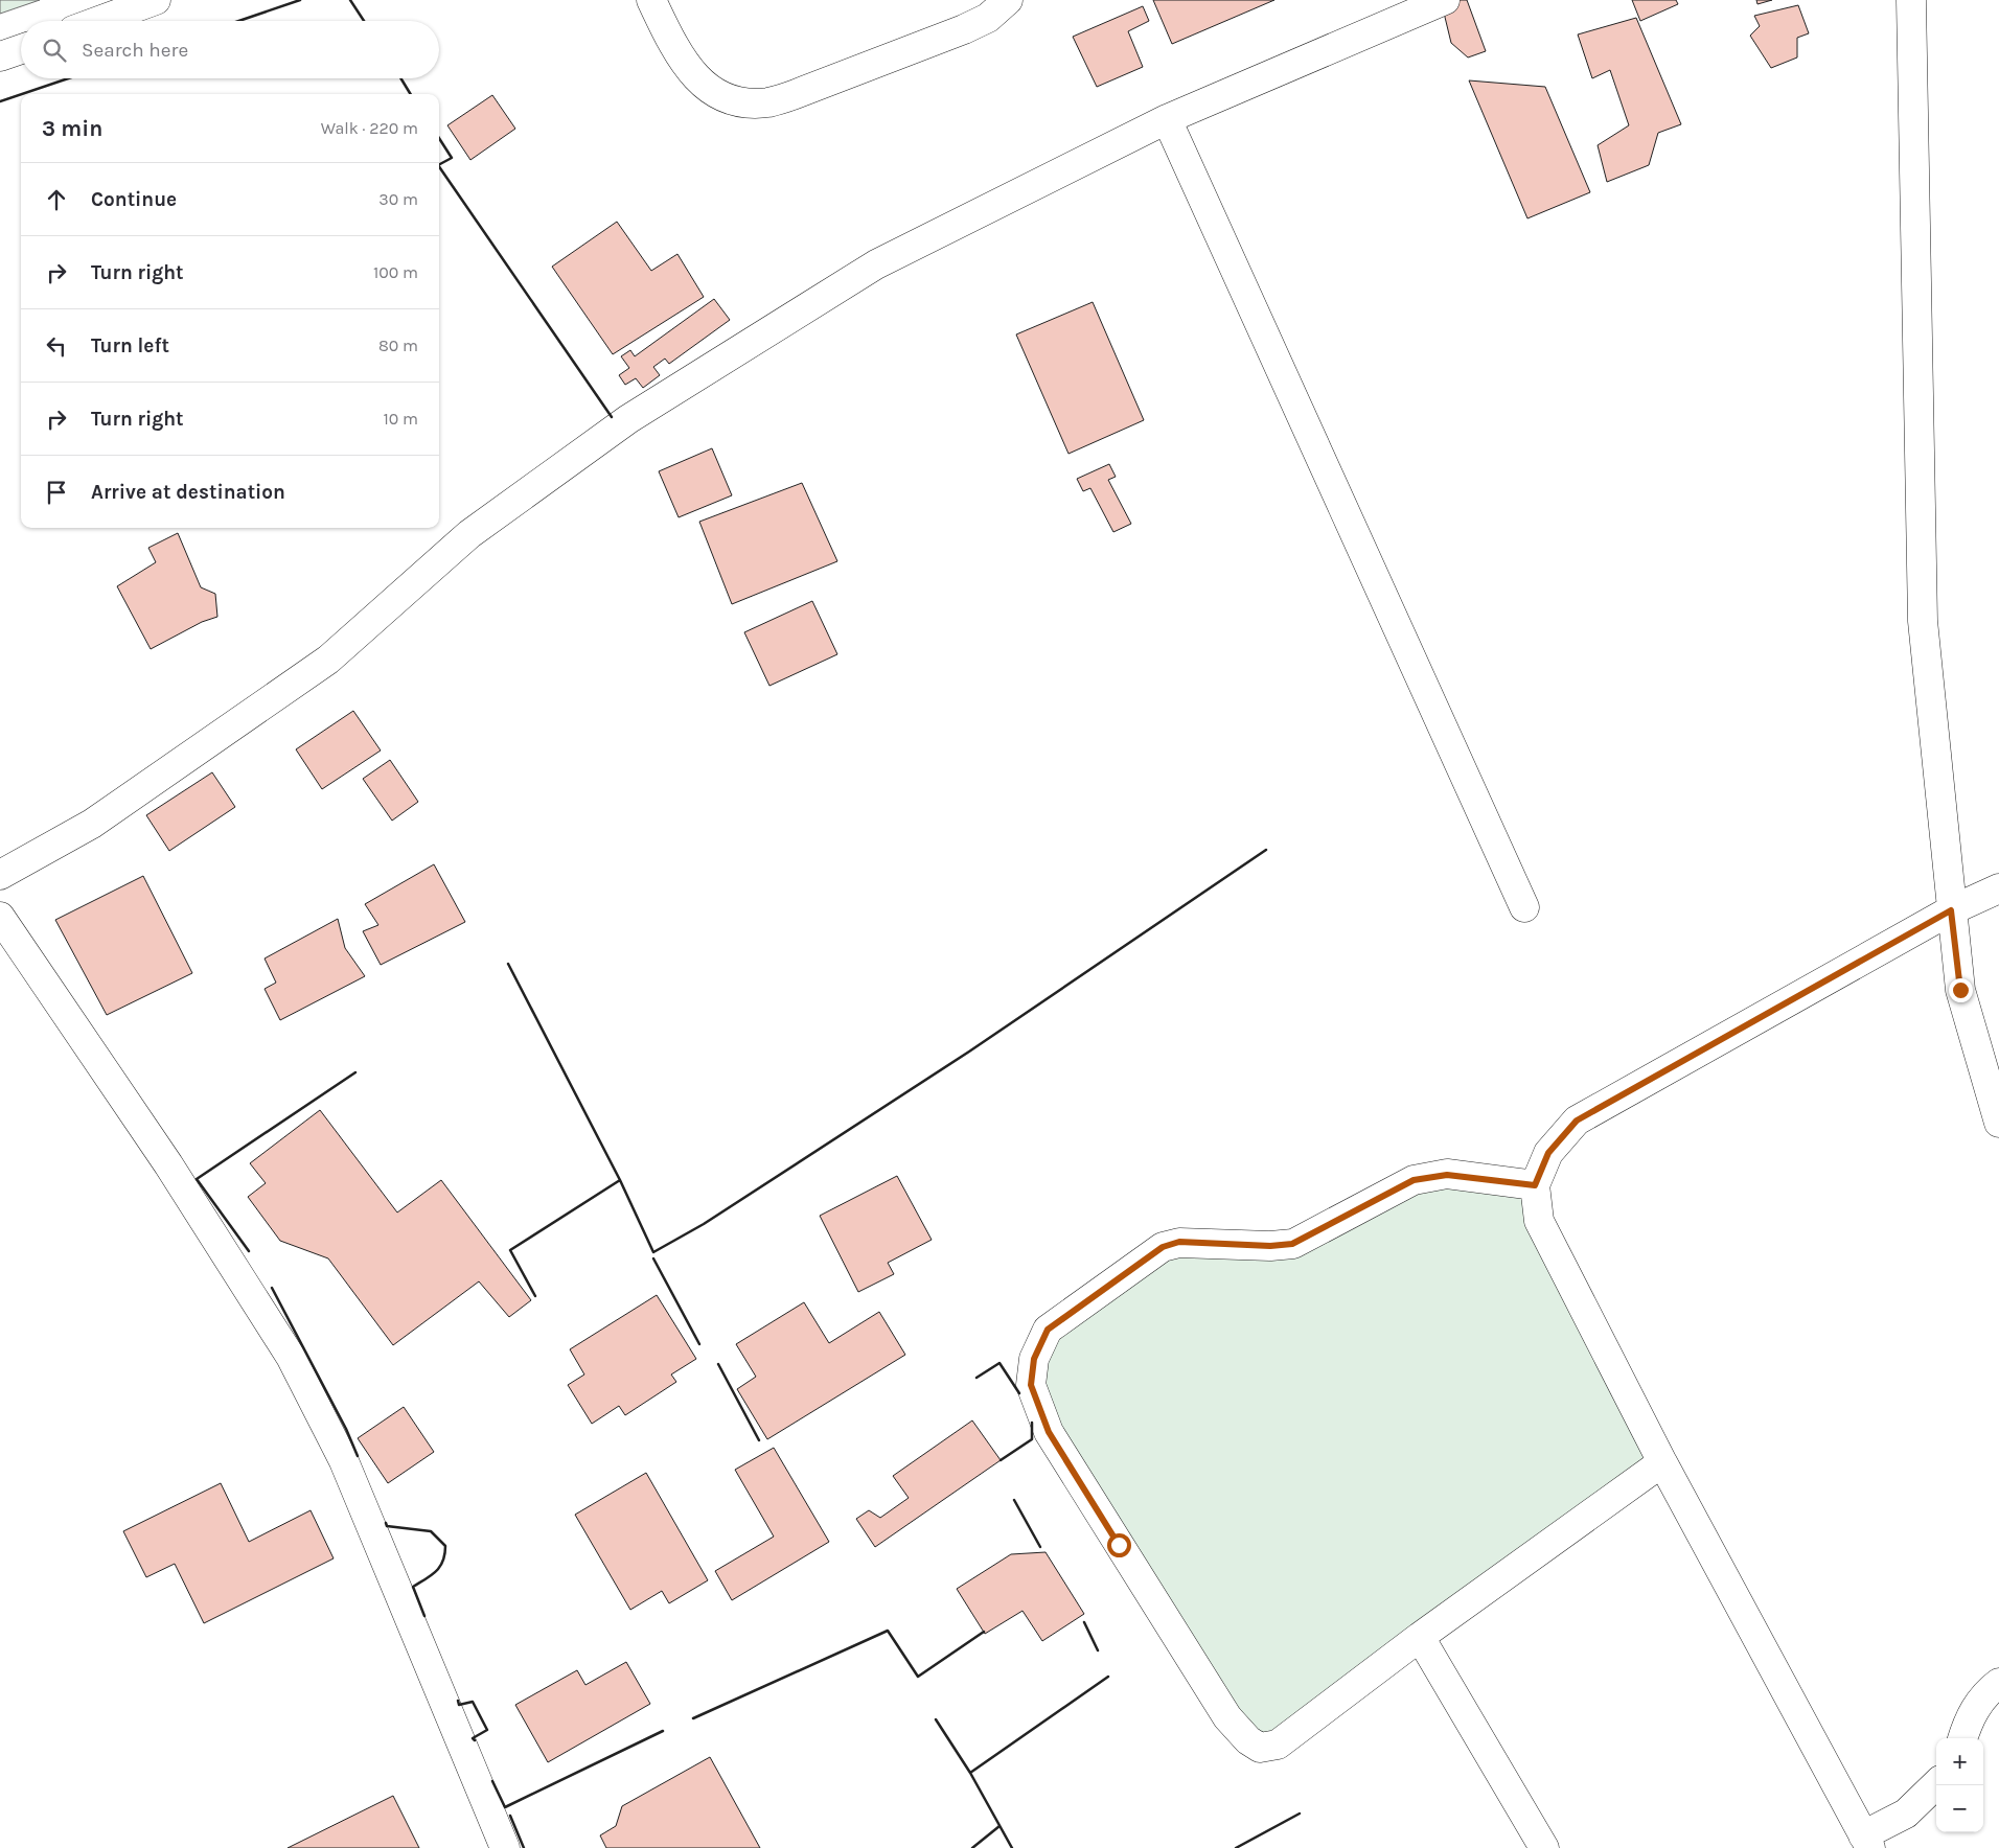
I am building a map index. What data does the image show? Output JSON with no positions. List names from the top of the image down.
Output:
{
  "page": {
    "search": "Search here",
    "heading": ["3 min", "Walk · 220 m"],
    "list": [
      ["Continue", "30 m"],
      ["Turn right", "100 m"],
      ["Turn left", "80 m"],
      ["Turn right", "10 m"],
      "Arrive at destination"
    ],
    "map_buttons": ["+", "−"]
  }
}
